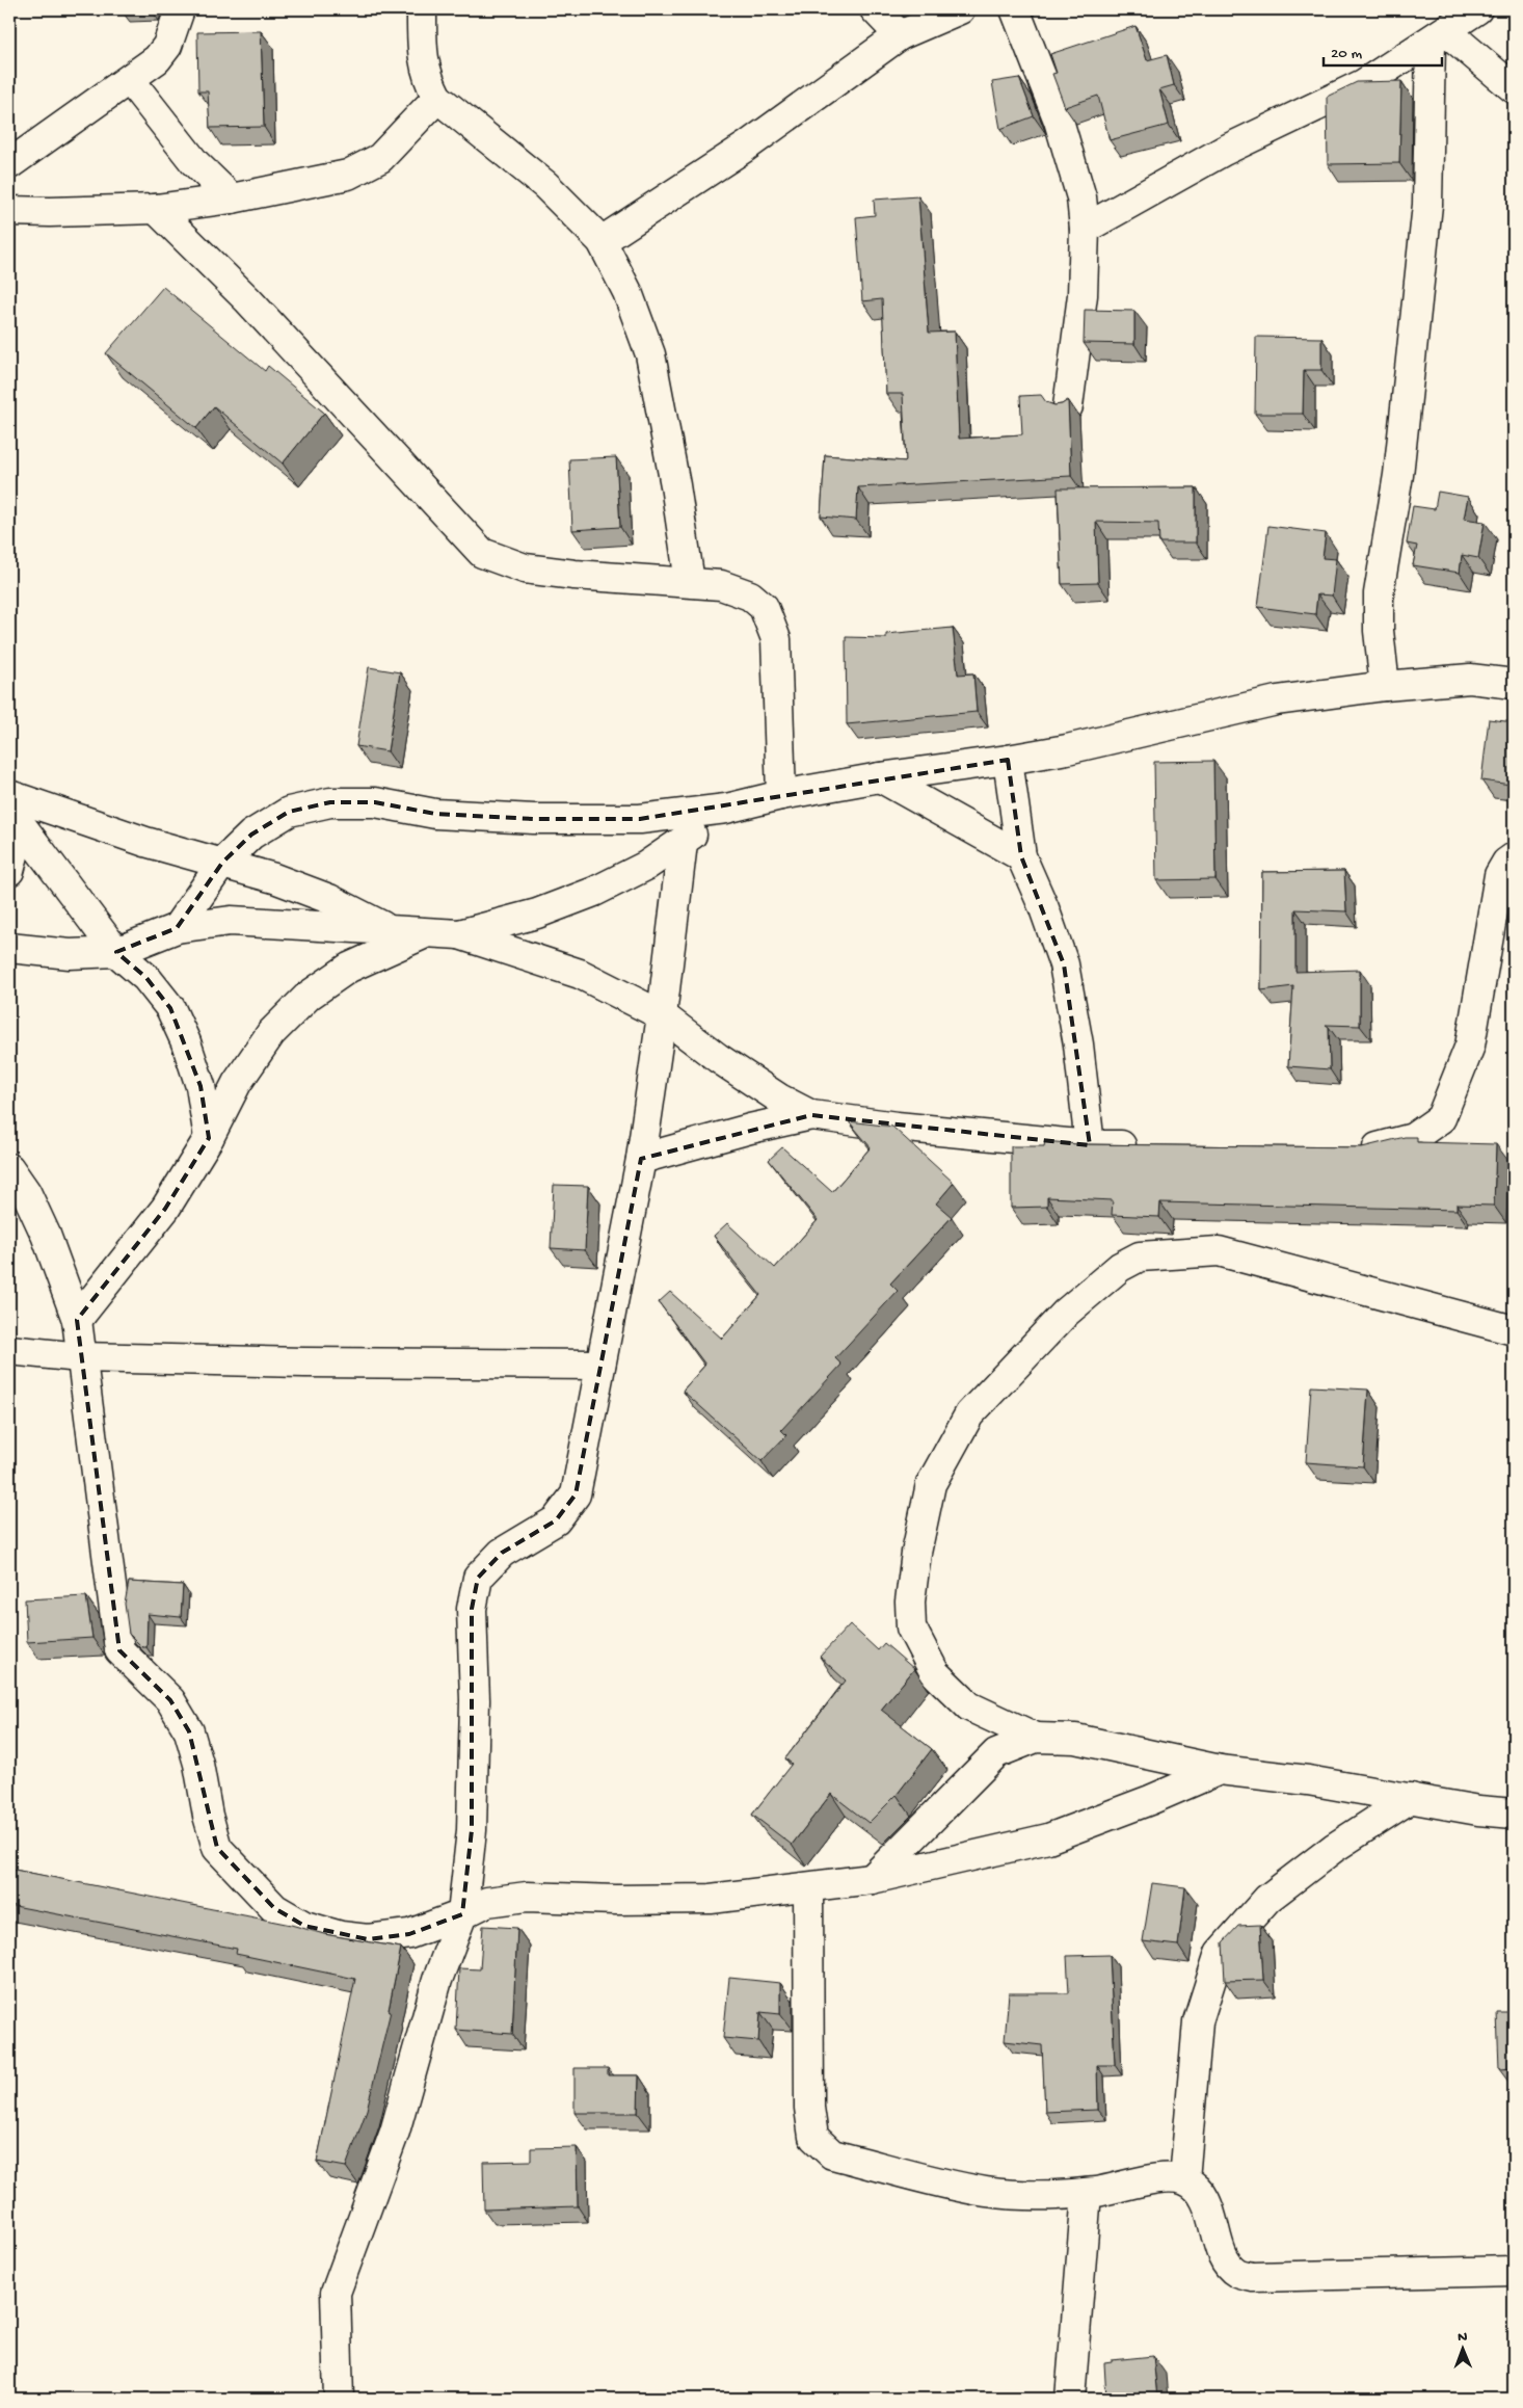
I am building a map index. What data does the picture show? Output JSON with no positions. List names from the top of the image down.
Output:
{
  "scale_bar": "20 m",
  "north": "top"
}
